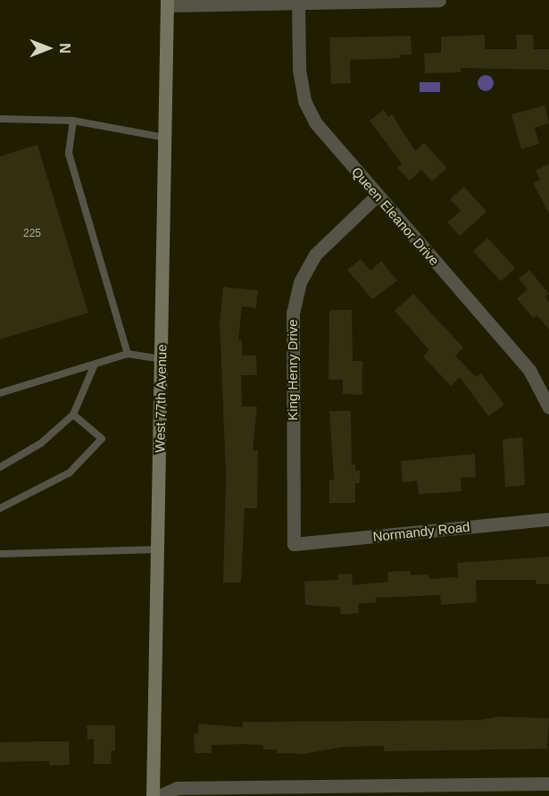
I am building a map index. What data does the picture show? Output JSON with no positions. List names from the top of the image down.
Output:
{
  "streets": {
    "street": [
      "Queen Eleanor Drive",
      "King Henry Drive",
      "West 77th Avenue",
      "Normandy Road"
    ]
  },
  "crossings": [
    ["Queen Eleanor Drive", "King Henry Drive"],
    ["King Henry Drive", "Normandy Road"]
  ],
  "house_numbers": ["225"],
  "north": "right"
}
